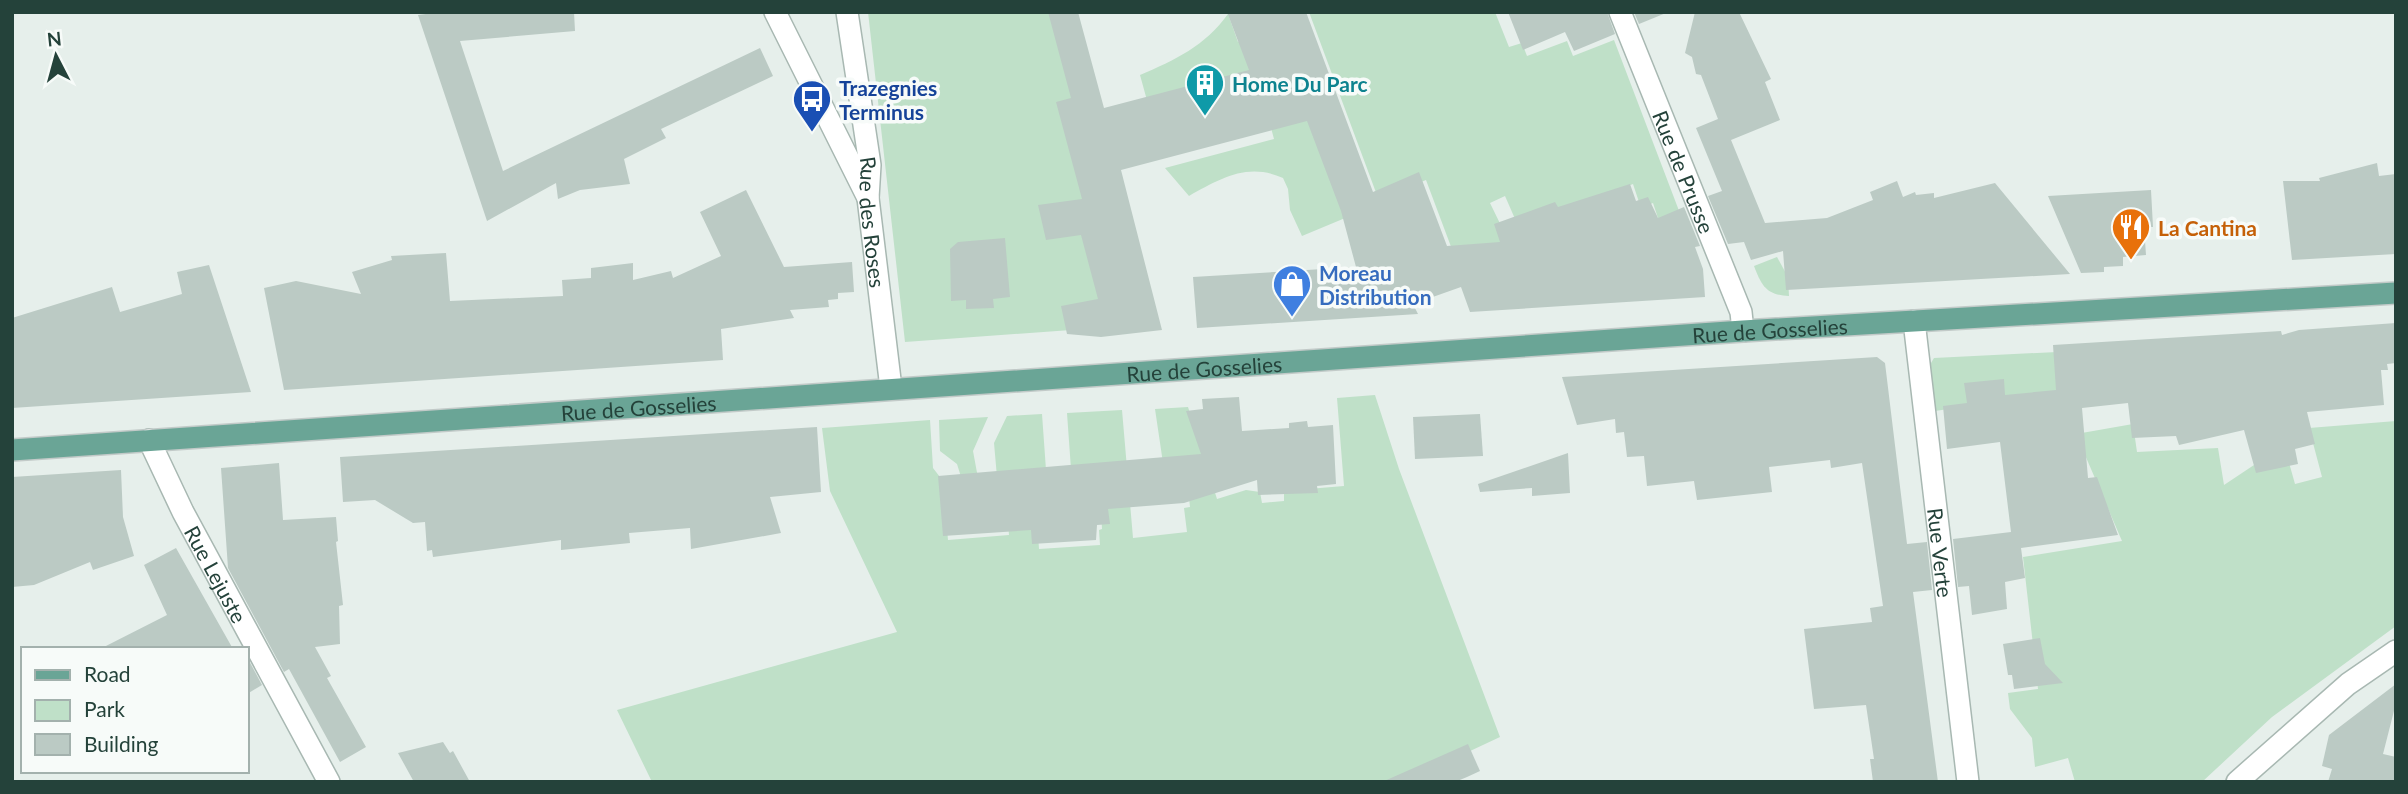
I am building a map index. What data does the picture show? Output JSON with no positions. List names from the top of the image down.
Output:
{
  "streets": {
    "main road": ["Rue de Gosselies"],
    "street": [
      "Rue de Prusse",
      "Rue des Roses",
      "Rue Verte",
      "Rue Lejuste"
    ]
  },
  "crossings": [
    ["Rue de Prusse", "Rue de Gosselies"],
    ["Rue des Roses", "Rue de Gosselies"],
    ["Rue de Gosselies", "Rue Verte"],
    ["Rue de Gosselies", "Rue Lejuste"]
  ],
  "places": {
    "building": ["Home Du Parc"],
    "bus stop": ["Trazegnies Terminus"],
    "restaurant": ["La Cantina"],
    "shop": ["Moreau Distribution"]
  },
  "legend": ["Road", "Park", "Building"],
  "north": "top"
}
